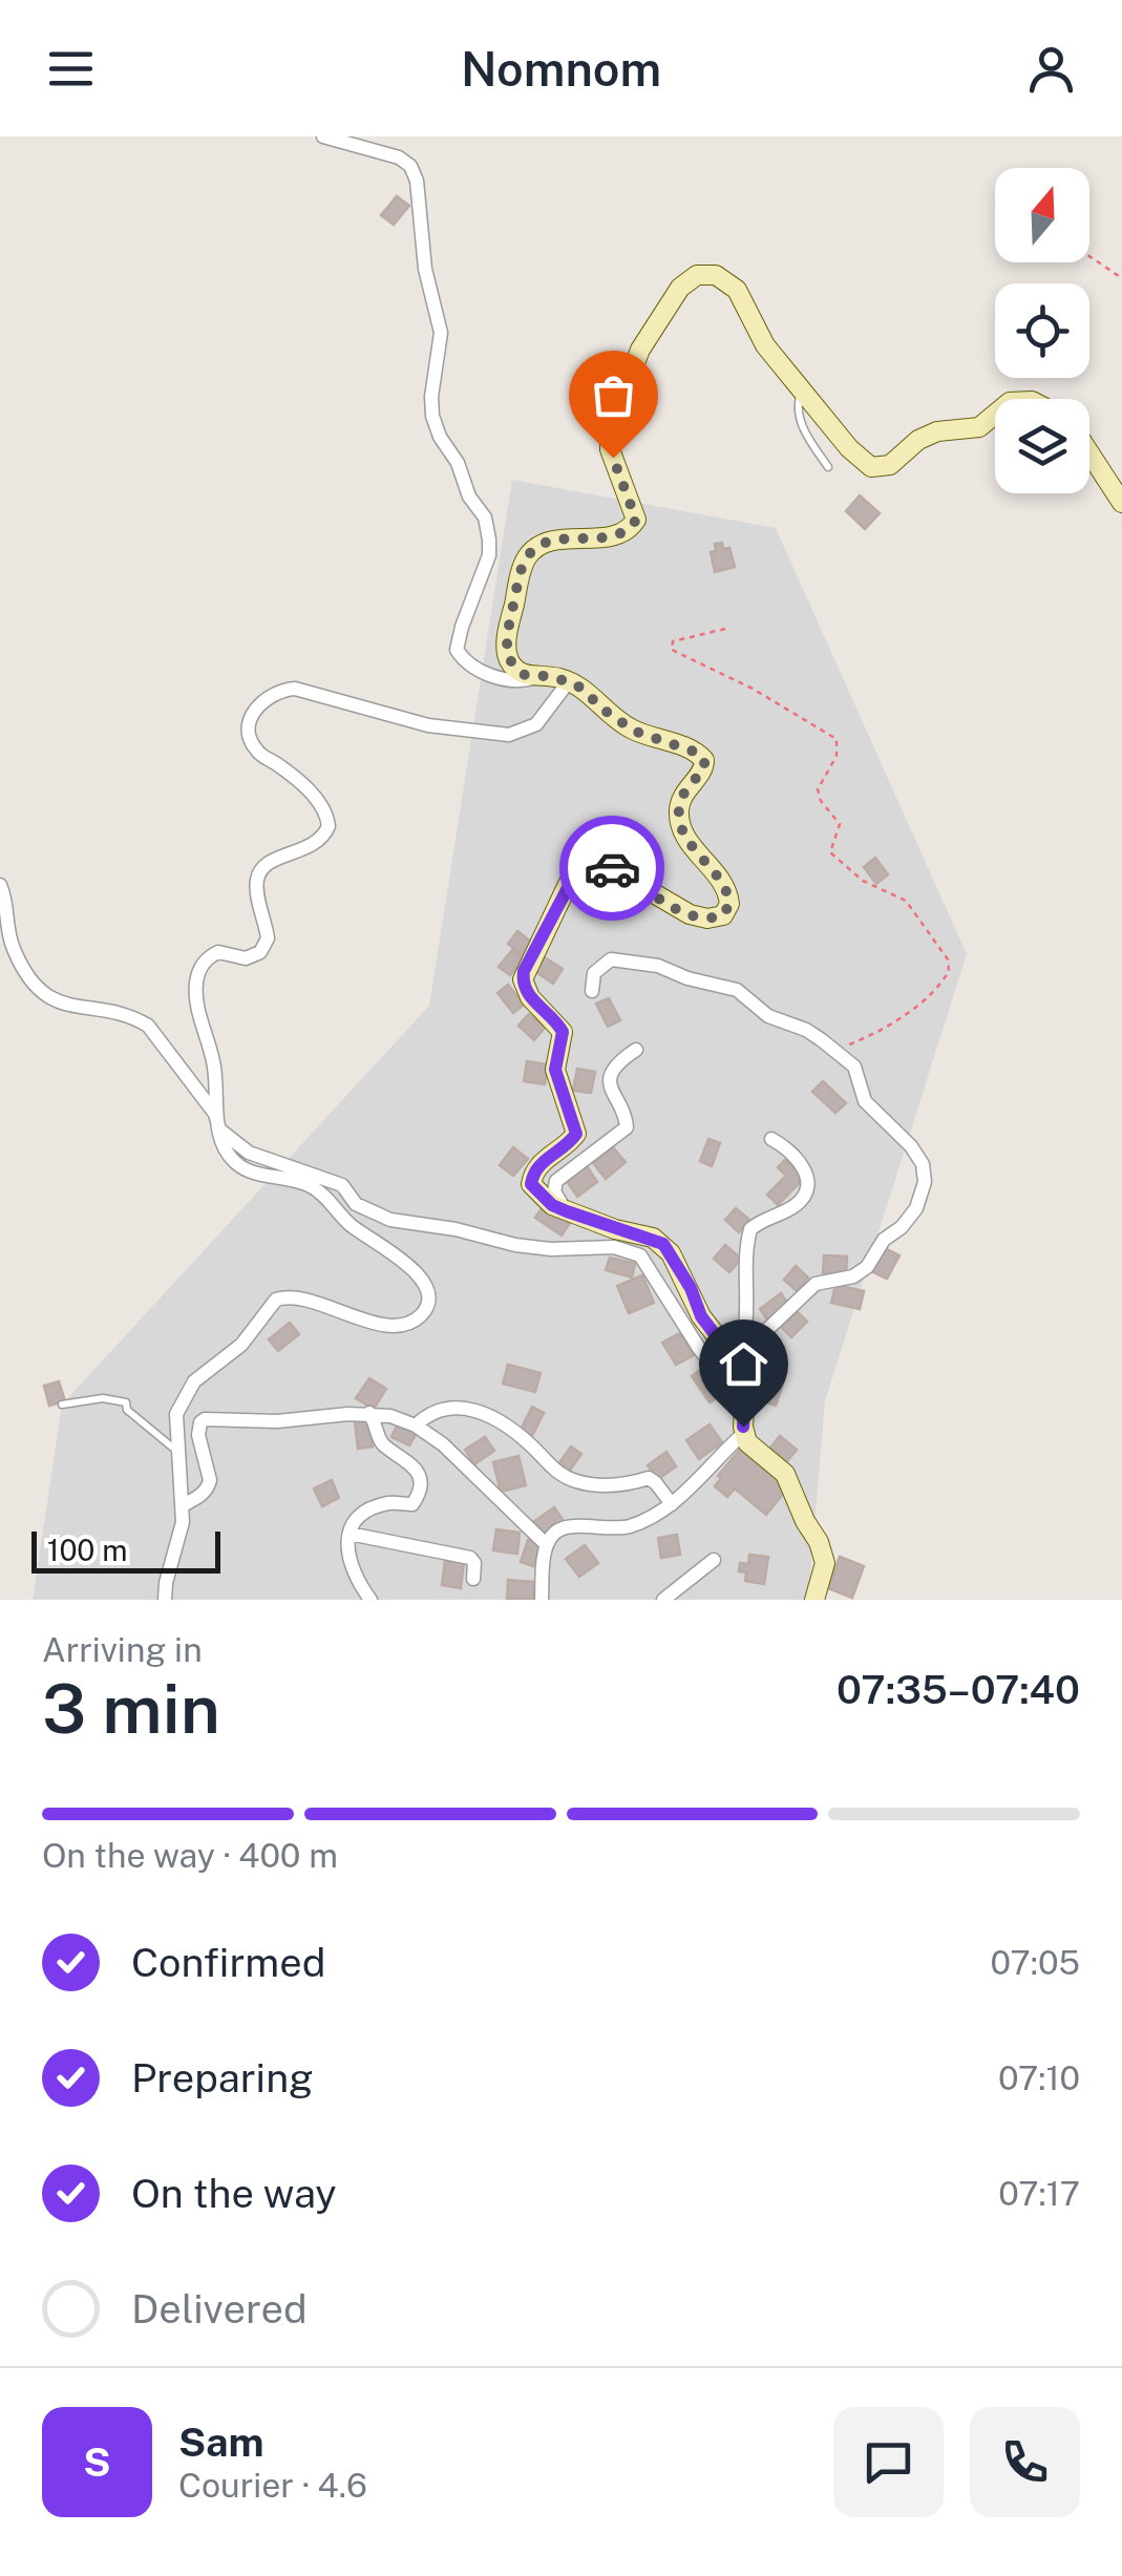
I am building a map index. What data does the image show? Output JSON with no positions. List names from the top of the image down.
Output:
{
  "scale_bar": "100 m",
  "north": "top",
  "page": {
    "header": "Nomnom",
    "scale": "100 m",
    "heading": ["3 min", "Arriving in", "07:35–07:40"],
    "panel": ["Sam", "Courier · 4.6"],
    "bar": "On the way · 400 m",
    "list": [
      ["Confirmed", "07:05"],
      ["Preparing", "07:10"],
      ["On the way", "07:17"],
      "Delivered"
    ],
    "round": "S"
  }
}
